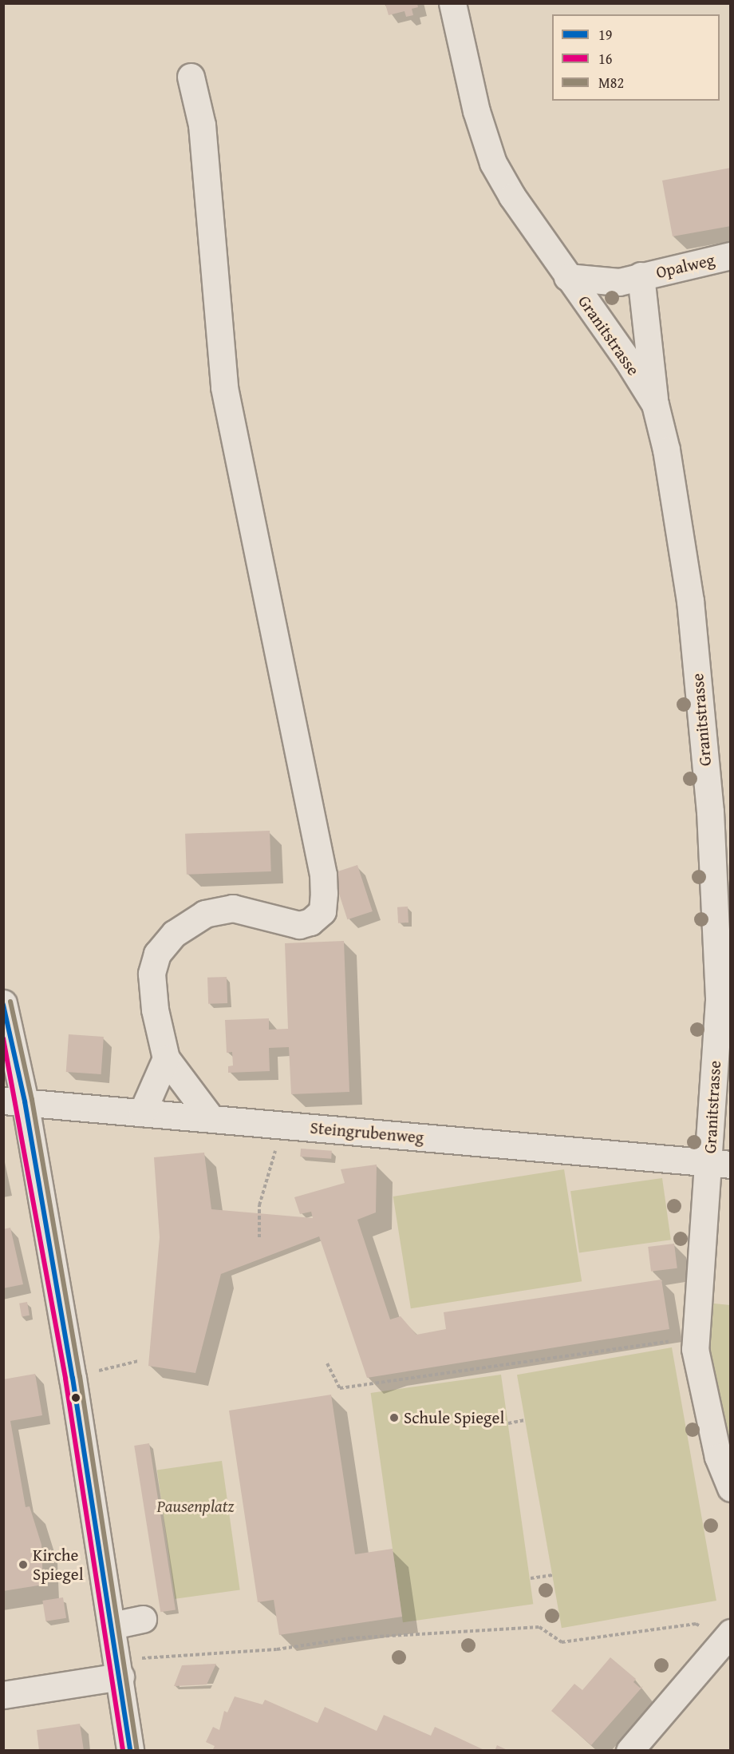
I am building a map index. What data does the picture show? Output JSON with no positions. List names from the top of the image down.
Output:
{
  "streets": {
    "street": ["Opalweg", "Granitstrasse", "Steingrubenweg"]
  },
  "crossings": [
    ["Opalweg", "Granitstrasse"],
    ["Granitstrasse", "Steingrubenweg"]
  ],
  "parks": ["Pausenplatz"],
  "places": ["Schule Spiegel", "Kirche Spiegel"],
  "lines": ["transit line M82", "transit line 19", "transit line 16"],
  "legend": ["19", "16", "M82"]
}
